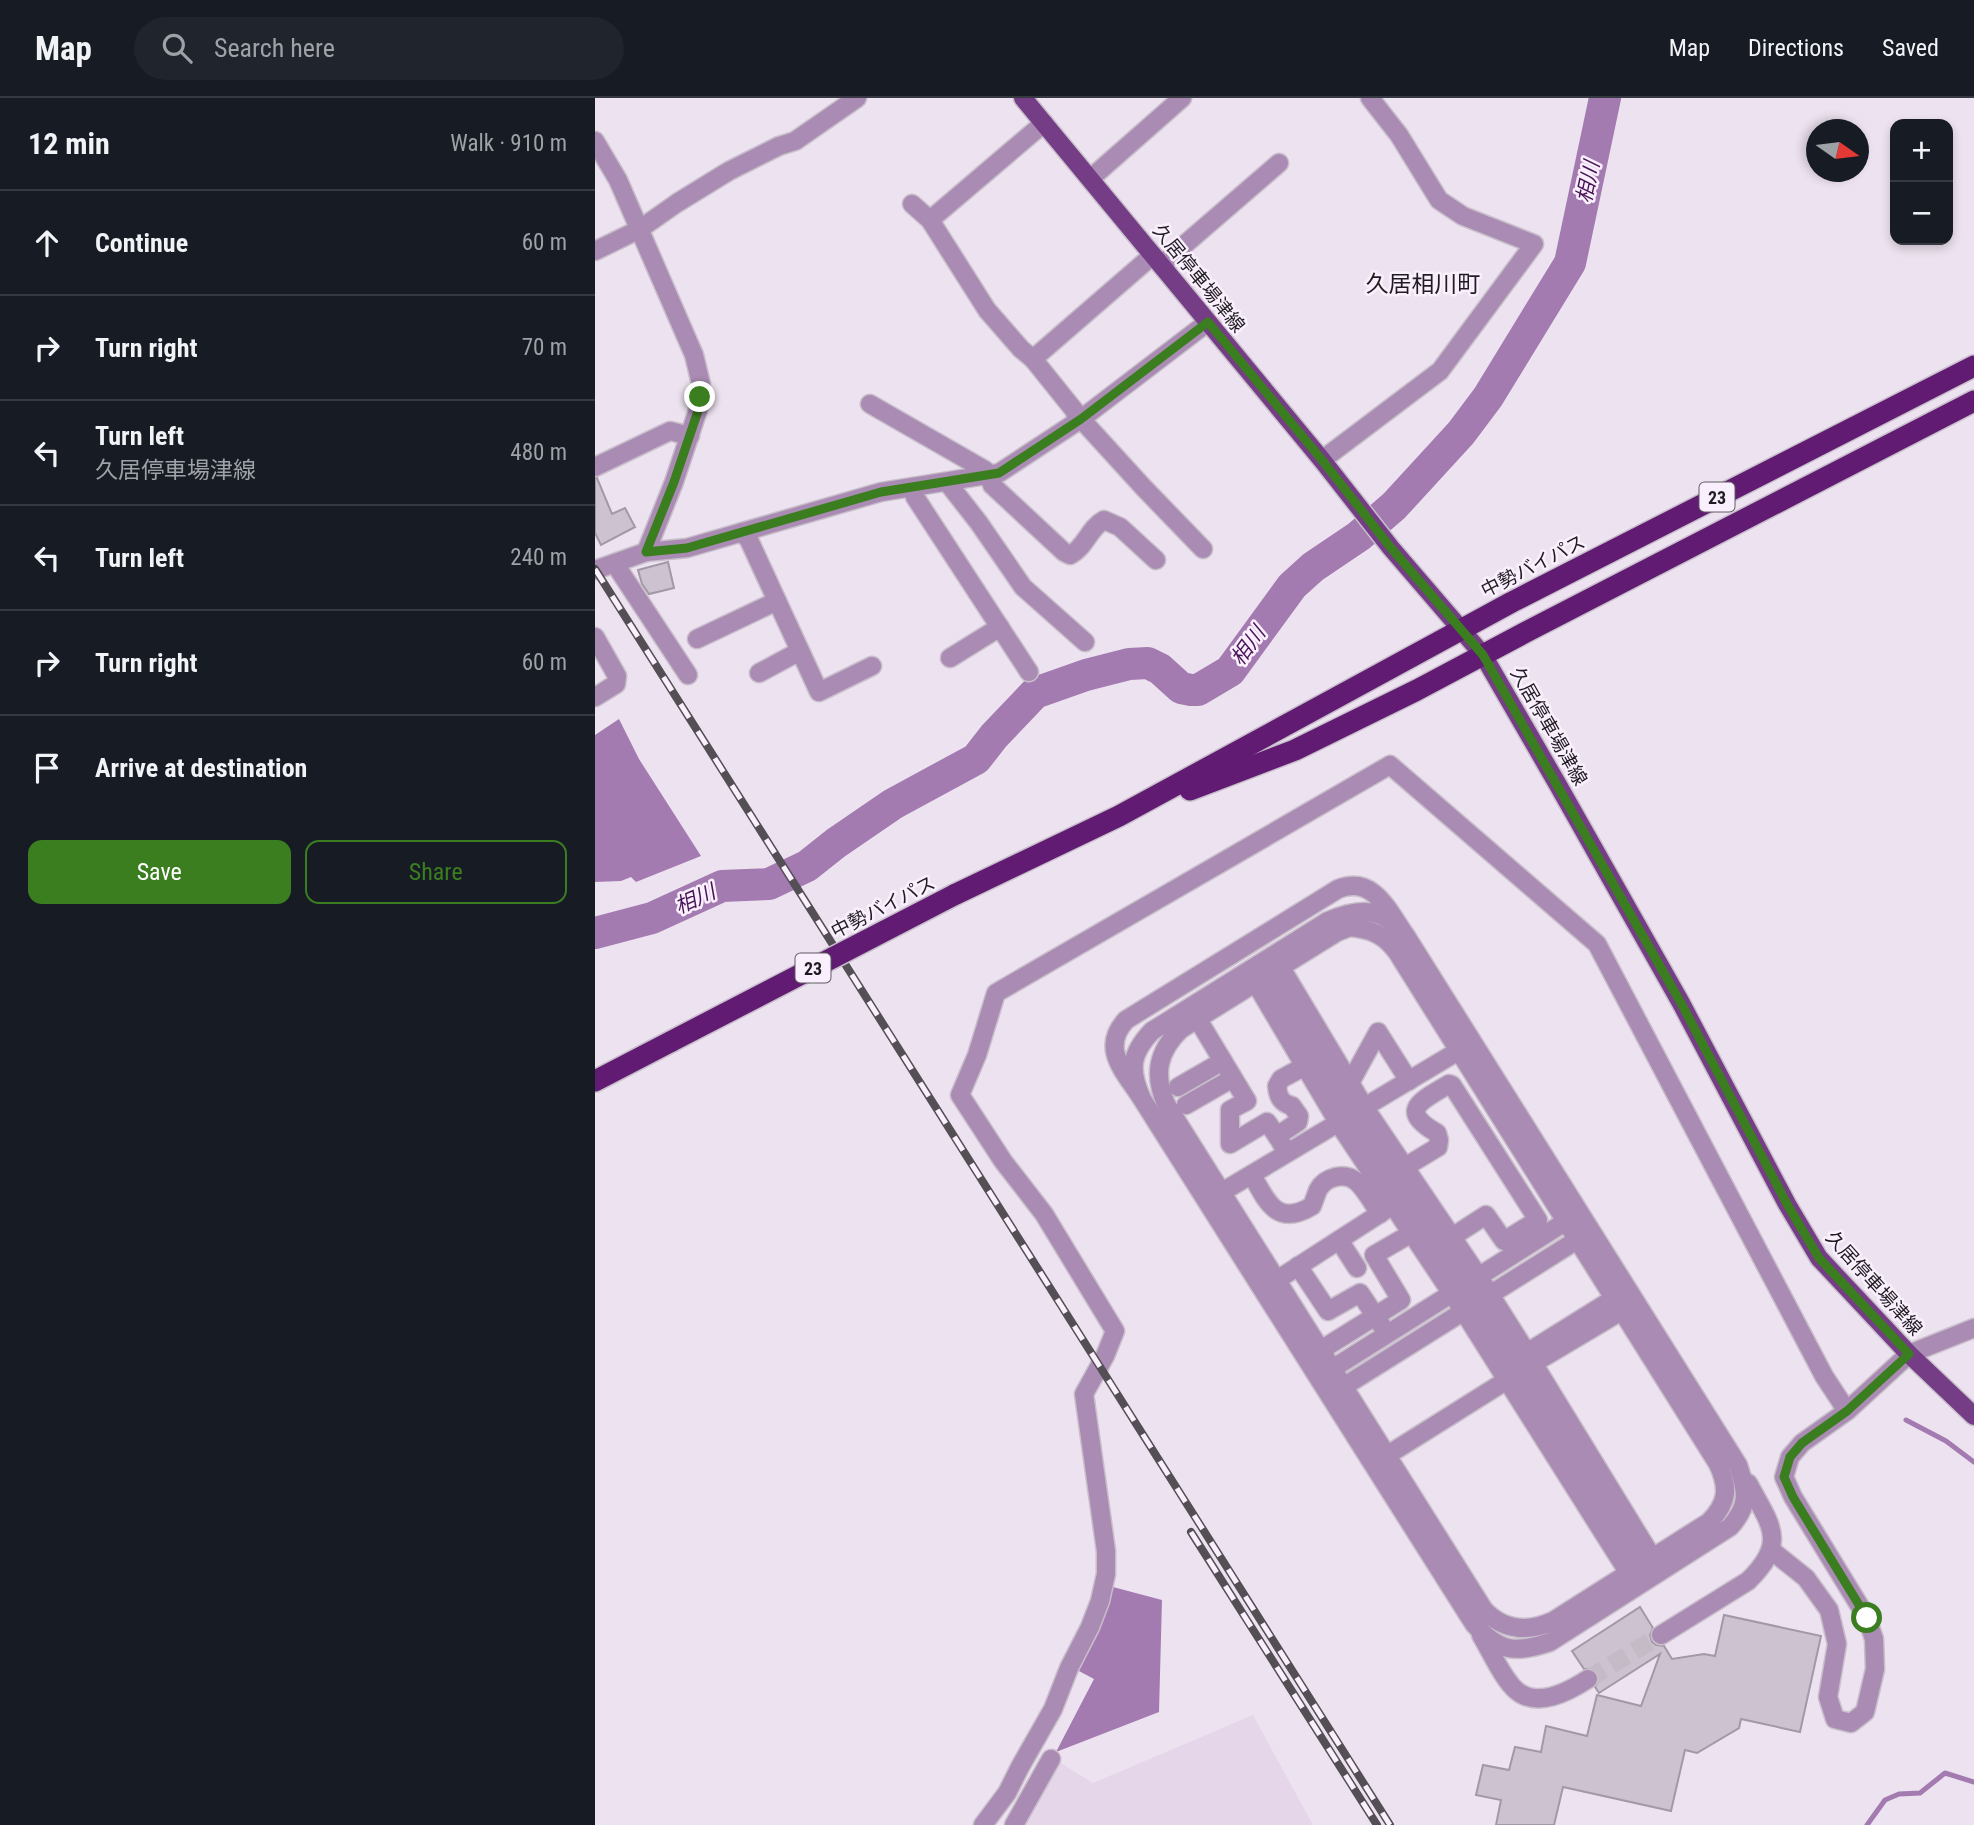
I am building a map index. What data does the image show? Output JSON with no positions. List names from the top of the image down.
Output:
{
  "streets": {
    "highway": ["23", "中勢バイパス"],
    "main road": ["久居停車場津線"]
  },
  "crossings": [
    ["久居停車場津線", "中勢バイパス"]
  ],
  "districts": ["久居相川町"],
  "water": ["相川"],
  "north": "right",
  "page": {
    "header": "Map",
    "search": "Search here",
    "nav": ["Map", "Directions", "Saved"],
    "heading": ["12 min", "Walk · 910 m"],
    "map_buttons": ["+", "−"],
    "list": [
      ["Continue", "60 m"],
      ["Turn right", "70 m"],
      ["Turn left", "久居停車場津線", "480 m"],
      ["Turn left", "240 m"],
      ["Turn right", "60 m"],
      "Arrive at destination"
    ],
    "buttons": ["Save", "Share"]
  }
}
